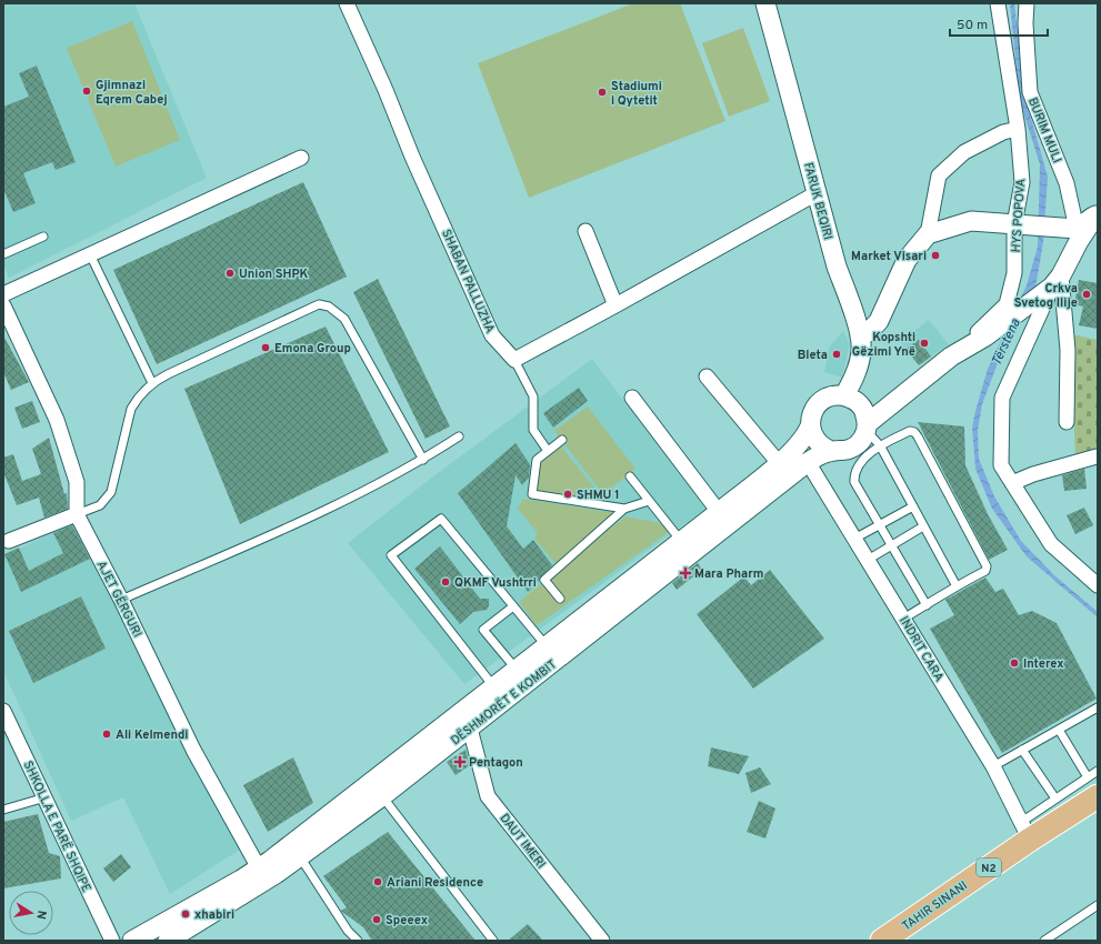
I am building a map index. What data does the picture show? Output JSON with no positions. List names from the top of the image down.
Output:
{
  "streets": {
    "main road": ["N2", "TAHIR SINANI"],
    "street": [
      "BURIM MULI",
      "FARUK BEQIRI",
      "HYS POPOVA",
      "SHABAN PALLUZHA",
      "AJET GËRGURI",
      "INDRIT CARA",
      "DËSHMORËT E KOMBIT",
      "SHKOLLA E PARË SHQIPE",
      "DAUT IMERI"
    ]
  },
  "crossings": [
    ["FARUK BEQIRI", "DËSHMORËT E KOMBIT"],
    ["AJET GËRGURI", "DËSHMORËT E KOMBIT"],
    ["INDRIT CARA", "DËSHMORËT E KOMBIT"],
    ["INDRIT CARA", "TAHIR SINANI"],
    ["DËSHMORËT E KOMBIT", "DAUT IMERI"]
  ],
  "water": ["Tërstena"],
  "places": {
    "other": [
      "Gjimnazi Eqrem Cabej",
      "Stadiumi i Qytetit",
      "Market Visari",
      "Union SHPK",
      "Crkva Svetog Ilije",
      "Kopshti Gëzimi Ynë",
      "Emona Group",
      "Bleta",
      "SHMU 1",
      "QKMF Vushtrri",
      "Interex",
      "Ali Kelmendi",
      "Ariani Residence",
      "xhabiri",
      "Speeex"
    ],
    "health": ["Mara Pharm", "Pentagon"]
  },
  "scale_bar": "50 m",
  "north": "right"
}
